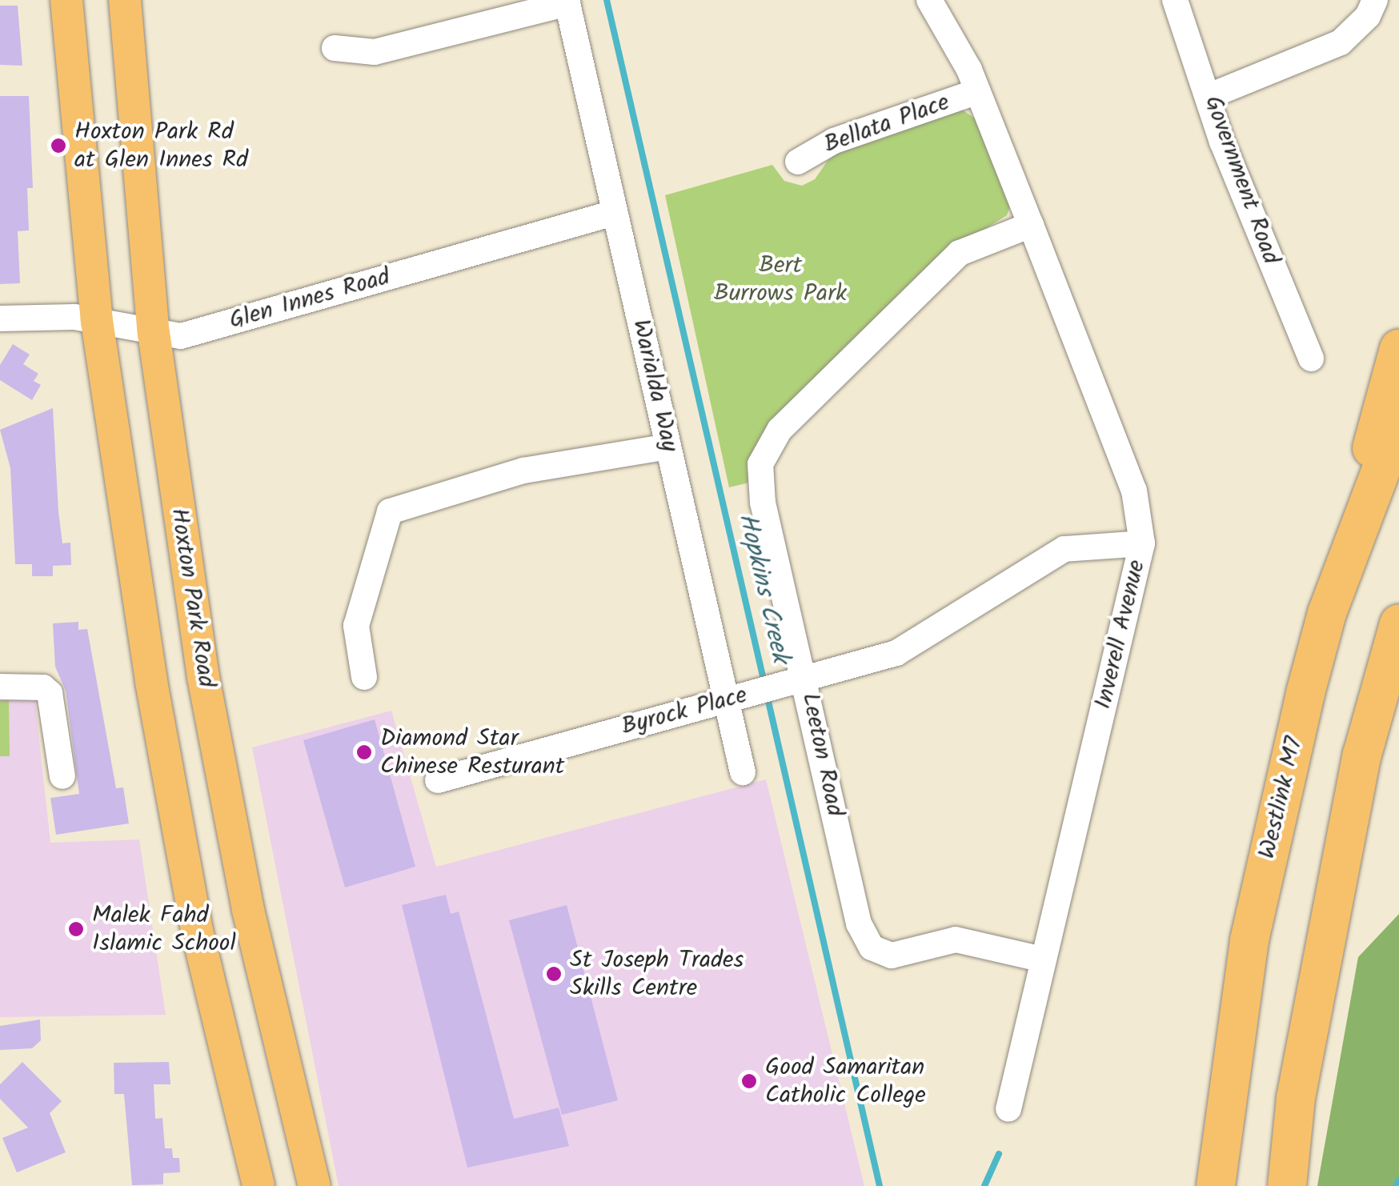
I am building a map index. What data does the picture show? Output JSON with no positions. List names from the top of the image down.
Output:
{
  "streets": {
    "highway": ["Westlink M7"],
    "main road": ["Hoxton Park Road"],
    "street": [
      "Bellata Place",
      "Government Road",
      "Glen Innes Road",
      "Warialda Way",
      "Inverell Avenue",
      "Byrock Place",
      "Leeton Road"
    ]
  },
  "crossings": [
    ["Bellata Place", "Inverell Avenue"],
    ["Glen Innes Road", "Warialda Way"],
    ["Glen Innes Road", "Hoxton Park Road"],
    ["Warialda Way", "Byrock Place"],
    ["Inverell Avenue", "Byrock Place"],
    ["Inverell Avenue", "Leeton Road"],
    ["Byrock Place", "Leeton Road"]
  ],
  "water": ["Hopkins Creek"],
  "parks": ["Bert Burrows Park"],
  "places": [
    "Hoxton Park Rd at Glen Innes Rd",
    "Diamond Star Chinese Resturant",
    "Malek Fahd Islamic School",
    "St Joseph Trades Skills Centre",
    "Good Samaritan Catholic College"
  ]
}
